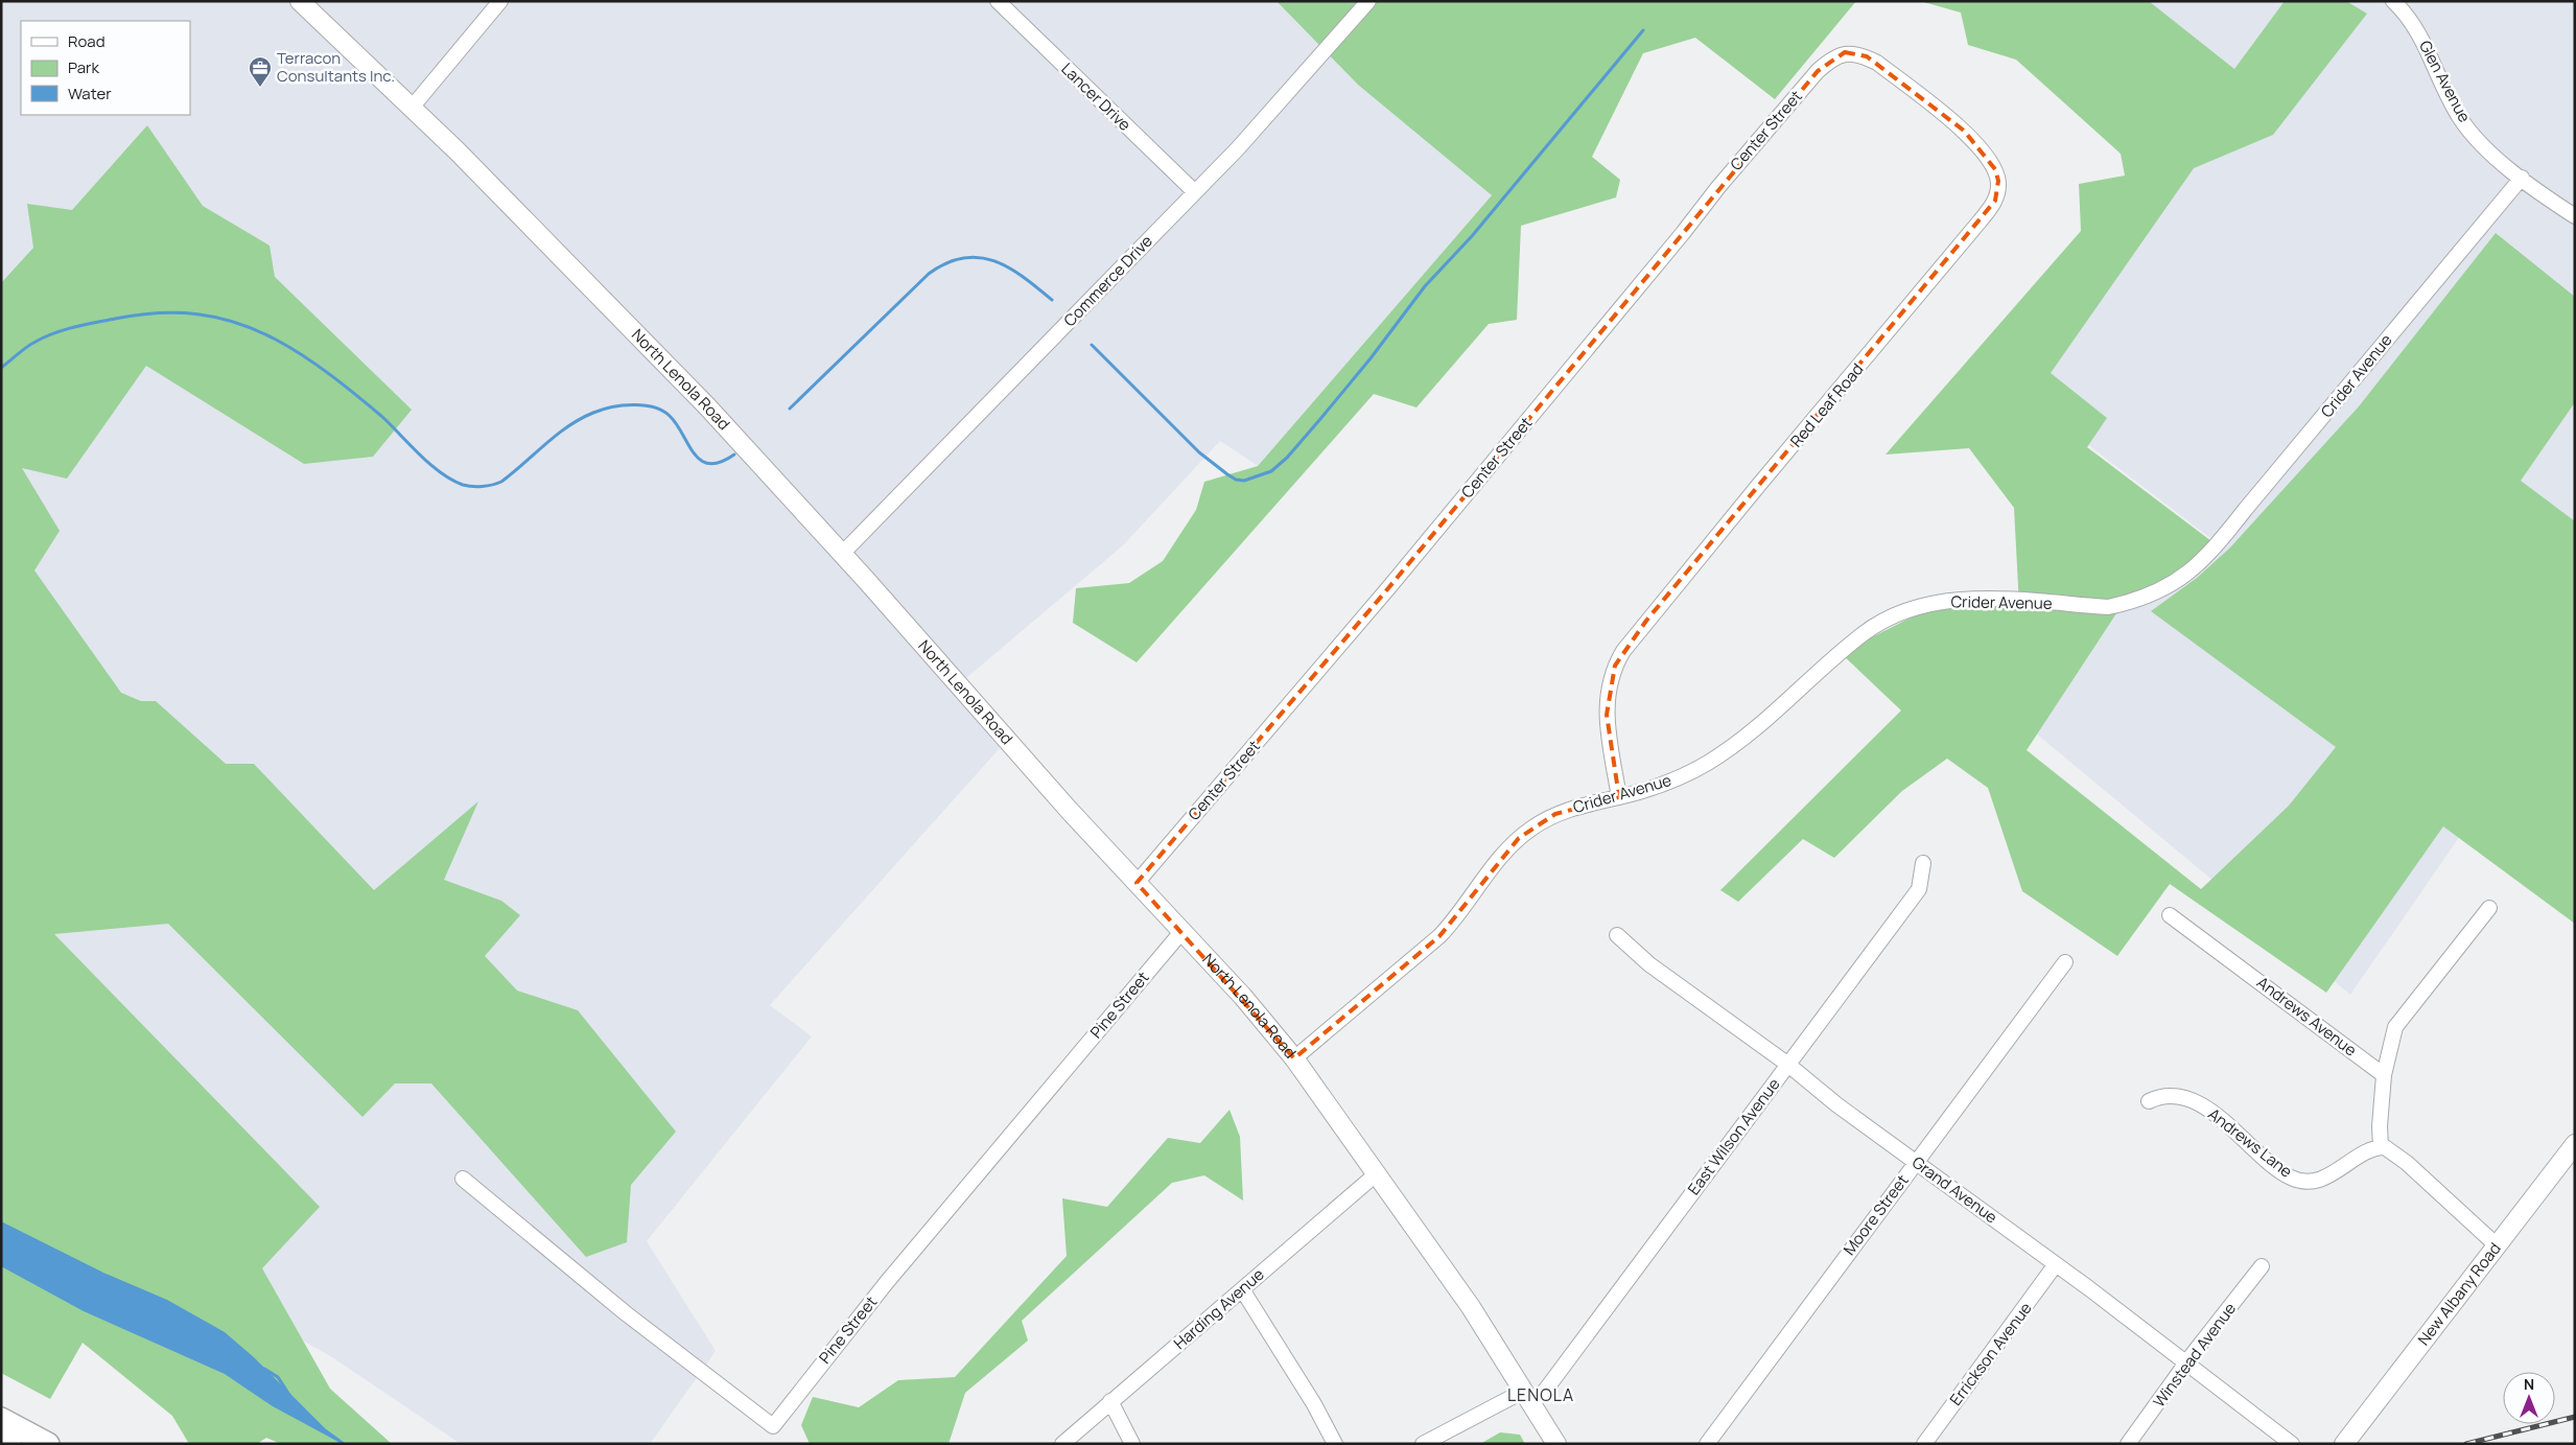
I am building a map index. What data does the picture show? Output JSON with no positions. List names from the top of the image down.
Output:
{
  "streets": {
    "main road": ["North Lenola Road", "New Albany Road"],
    "street": [
      "Glen Avenue",
      "Lancer Drive",
      "Center Street",
      "Commerce Drive",
      "Crider Avenue",
      "Red Leaf Road",
      "Pine Street",
      "Andrews Avenue",
      "East Wilson Avenue",
      "Andrews Lane",
      "Grand Avenue",
      "Moore Street",
      "Harding Avenue",
      "Errickson Avenue",
      "Winstead Avenue"
    ]
  },
  "crossings": [
    ["Glen Avenue", "Crider Avenue"],
    ["Lancer Drive", "Commerce Drive"],
    ["Center Street", "North Lenola Road"],
    ["Center Street", "Red Leaf Road"],
    ["Commerce Drive", "North Lenola Road"],
    ["Crider Avenue", "North Lenola Road"],
    ["Crider Avenue", "Red Leaf Road"],
    ["North Lenola Road", "Pine Street"],
    ["North Lenola Road", "East Wilson Avenue"],
    ["North Lenola Road", "Harding Avenue"],
    ["East Wilson Avenue", "Grand Avenue"],
    ["Grand Avenue", "Moore Street"],
    ["Grand Avenue", "Errickson Avenue"],
    ["Grand Avenue", "Winstead Avenue"]
  ],
  "districts": ["LENOLA"],
  "places": {
    "office": ["Terracon Consultants Inc."]
  },
  "legend": ["Road", "Park", "Water"],
  "north": "top"
}
